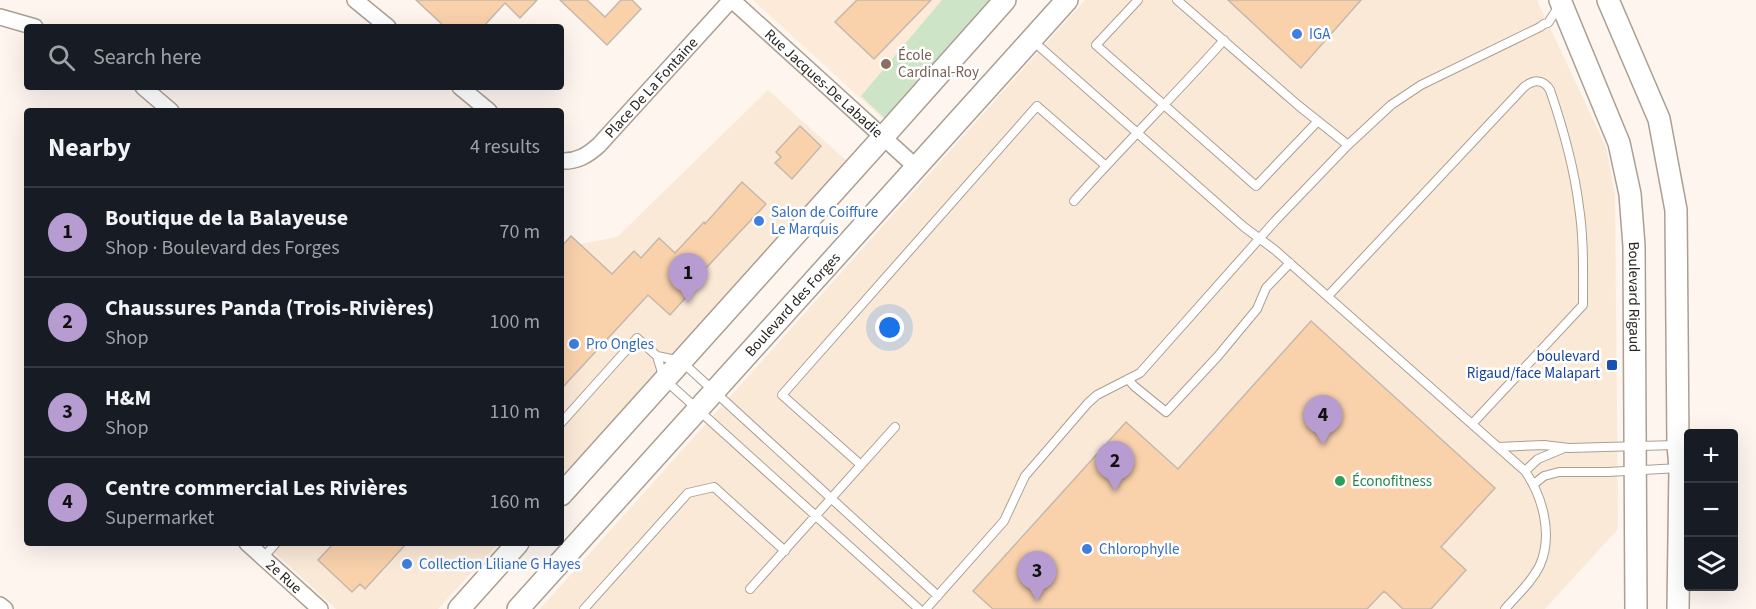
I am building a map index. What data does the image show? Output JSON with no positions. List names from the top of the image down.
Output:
{
  "streets": {
    "main road": ["Boulevard Rigaud", "Boulevard des Forges"],
    "street": ["Rue Jacques-De Labadie", "Place De La Fontaine", "2e Rue"]
  },
  "crossings": [
    ["Rue Jacques-De Labadie", "Place De La Fontaine"],
    ["Rue Jacques-De Labadie", "Boulevard des Forges"]
  ],
  "places": {
    "other": [
      "IGA",
      "École Cardinal-Roy",
      "Salon de Coiffure Le Marquis",
      "Pro Ongles",
      "Éconofitness",
      "Chlorophylle",
      "Collection Liliane G Hayes"
    ],
    "transit": ["boulevard Rigaud/face Malapart"]
  },
  "page": {
    "search": "Search here",
    "heading": ["Nearby", "4 results"],
    "list": [
      {
        "mark": "1",
        "name": "Boutique de la Balayeuse",
        "note": "Shop · Boulevard des Forges",
        "value": "70 m"
      },
      {
        "mark": "2",
        "name": "Chaussures Panda (Trois-Rivières)",
        "note": "Shop",
        "value": "100 m"
      },
      {
        "mark": "3",
        "name": "H&M",
        "note": "Shop",
        "value": "110 m"
      },
      {
        "mark": "4",
        "name": "Centre commercial Les Rivières",
        "note": "Supermarket",
        "value": "160 m"
      }
    ],
    "pins": [
      "1",
      "4",
      "2",
      "3"
    ],
    "map_buttons": ["+", "−"]
  }
}
